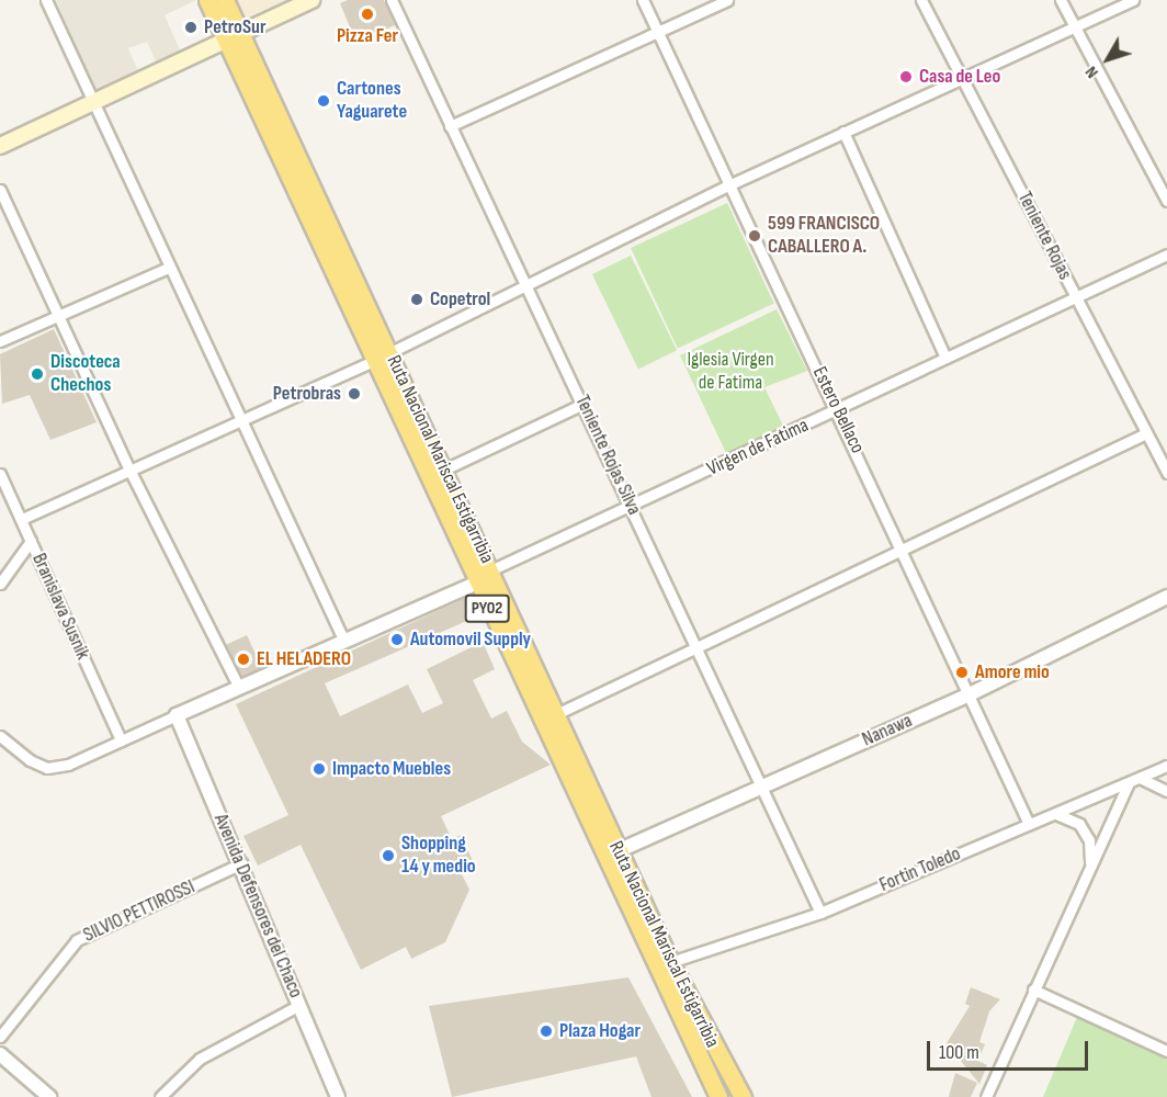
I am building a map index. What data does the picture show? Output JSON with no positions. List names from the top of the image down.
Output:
{
  "streets": {
    "highway": ["Ruta Nacional Mariscal Estigarribia", "PY02"],
    "street": [
      "Teniente Rojas",
      "Estero Bellaco",
      "Virgen de Fatima",
      "Teniente Rojas Silva",
      "Branislava Susnik",
      "Nanawa",
      "Fortin Toledo",
      "Avenida Defensores del Chaco",
      "SILVIO PETTIROSSI"
    ]
  },
  "crossings": [
    ["Teniente Rojas", "Virgen de Fatima"],
    ["Estero Bellaco", "Virgen de Fatima"],
    ["Estero Bellaco", "Nanawa"],
    ["Estero Bellaco", "Fortin Toledo"],
    ["Virgen de Fatima", "Teniente Rojas Silva"],
    ["Virgen de Fatima", "Ruta Nacional Mariscal Estigarribia"],
    ["Teniente Rojas Silva", "Nanawa"],
    ["Teniente Rojas Silva", "Fortin Toledo"],
    ["Ruta Nacional Mariscal Estigarribia", "Nanawa"],
    ["Ruta Nacional Mariscal Estigarribia", "Fortin Toledo"],
    ["Avenida Defensores del Chaco", "SILVIO PETTIROSSI"]
  ],
  "parks": ["Iglesia Virgen de Fatima"],
  "places": [
    "Pizza Fer",
    "PetroSur",
    "Casa de Leo",
    "Cartones Yaguarete",
    "599 FRANCISCO CABALLERO A.",
    "Copetrol",
    "Discoteca Chechos",
    "Petrobras",
    "Automovil Supply",
    "EL HELADERO",
    "Amore mio",
    "Impacto Muebles",
    "Shopping 14 y medio",
    "Plaza Hogar"
  ],
  "scale_bar": "100 m",
  "north": "bottom left"
}
